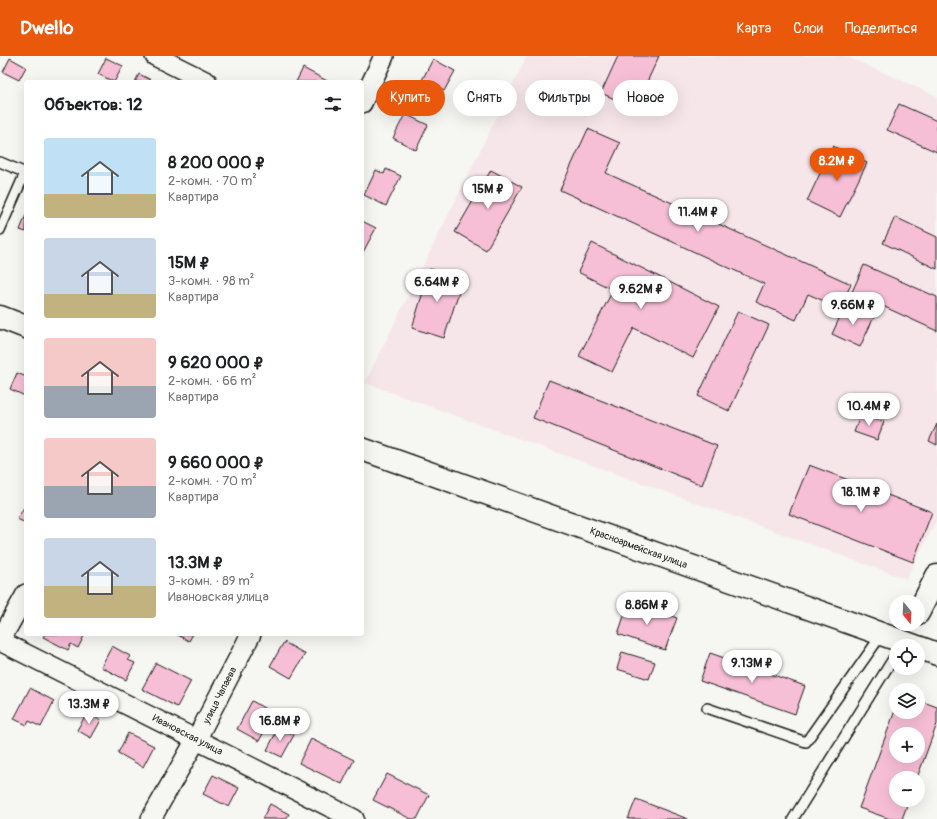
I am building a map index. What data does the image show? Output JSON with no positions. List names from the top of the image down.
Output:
{
  "streets": {
    "street": ["Красноармейская улица", "улица Чапаева", "Ивановская улица"]
  },
  "crossings": [
    ["улица Чапаева", "Ивановская улица"]
  ],
  "north": "bottom",
  "page": {
    "header": "Dwello",
    "nav": ["Карта", "Слои", "Поделиться"],
    "chip": [
      "Купить",
      "Снять",
      "Фильтры",
      "Новое"
    ],
    "heading": "Объектов: 12",
    "list": [
      {
        "name": "8 200 000 ₽",
        "note": "2-комн. · 70 m² · Квартира"
      },
      {
        "name": "15M ₽",
        "note": "3-комн. · 98 m² · Квартира"
      },
      {
        "name": "9 620 000 ₽",
        "note": "2-комн. · 66 m² · Квартира"
      },
      {
        "name": "9 660 000 ₽",
        "note": "2-комн. · 70 m² · Квартира"
      },
      {
        "name": "13.3M ₽",
        "note": "3-комн. · 89 m² · Ивановская улица"
      }
    ],
    "price": [
      "8.2M ₽",
      "15M ₽",
      "11.4M ₽",
      "6.64M ₽",
      "9.62M ₽",
      "9.66M ₽",
      "10.4M ₽",
      "18.1M ₽",
      "8.86M ₽",
      "9.13M ₽",
      "13.3M ₽",
      "16.8M ₽"
    ],
    "map_buttons": ["+", "−"]
  }
}
